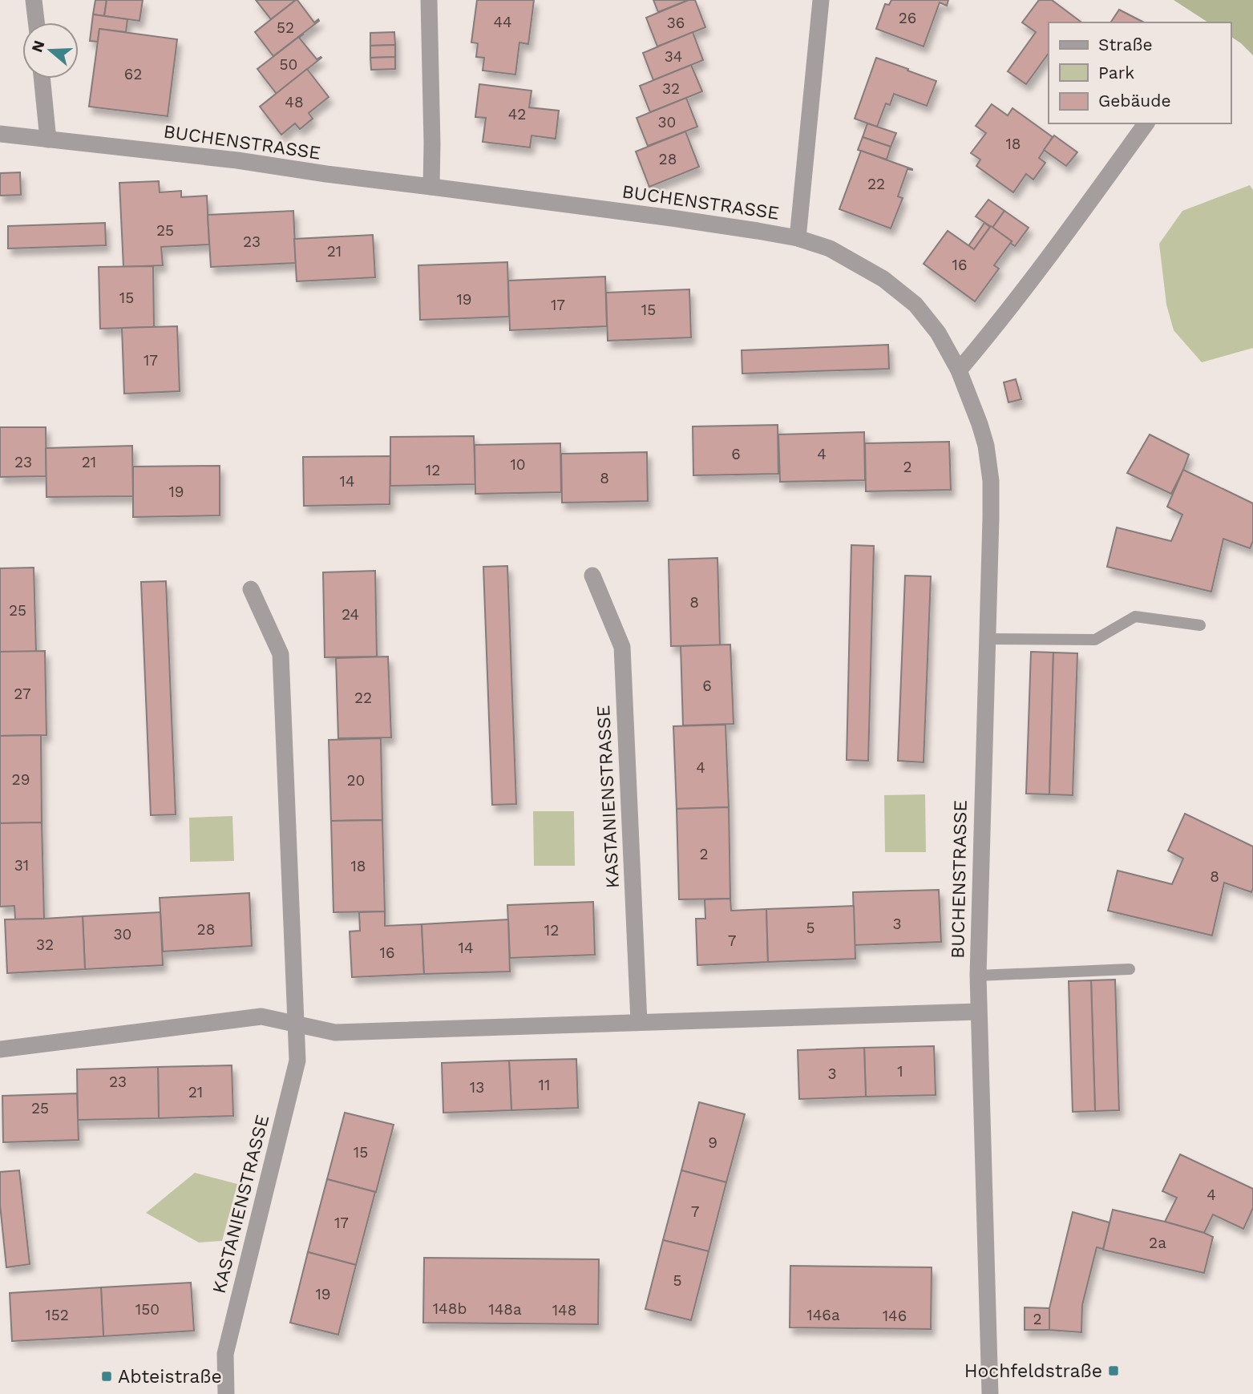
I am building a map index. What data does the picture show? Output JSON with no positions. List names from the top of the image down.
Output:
{
  "streets": {
    "street": ["BUCHENSTRASSE", "KASTANIENSTRASSE"]
  },
  "places": {
    "transit": ["Hochfeldstraße", "Abteistraße"]
  },
  "house_numbers": [
    "26",
    "44",
    "36",
    "52",
    "34",
    "50",
    "62",
    "32",
    "48",
    "42",
    "30",
    "18",
    "28",
    "22",
    "25",
    "23",
    "21",
    "16",
    "15",
    "19",
    "17",
    "15",
    "17",
    "6",
    "4",
    "23",
    "21",
    "10",
    "2",
    "12",
    "8",
    "14",
    "19",
    "8",
    "25",
    "24",
    "6",
    "27",
    "22",
    "4",
    "29",
    "20",
    "2",
    "31",
    "18",
    "8",
    "3",
    "5",
    "28",
    "12",
    "30",
    "7",
    "32",
    "14",
    "16",
    "1",
    "3",
    "23",
    "11",
    "13",
    "21",
    "25",
    "9",
    "15",
    "4",
    "7",
    "17",
    "2a",
    "5",
    "19",
    "148b",
    "150",
    "148a",
    "148",
    "152",
    "146a",
    "146",
    "2"
  ],
  "legend": ["Straße", "Park", "Gebäude"],
  "north": "left"
}
